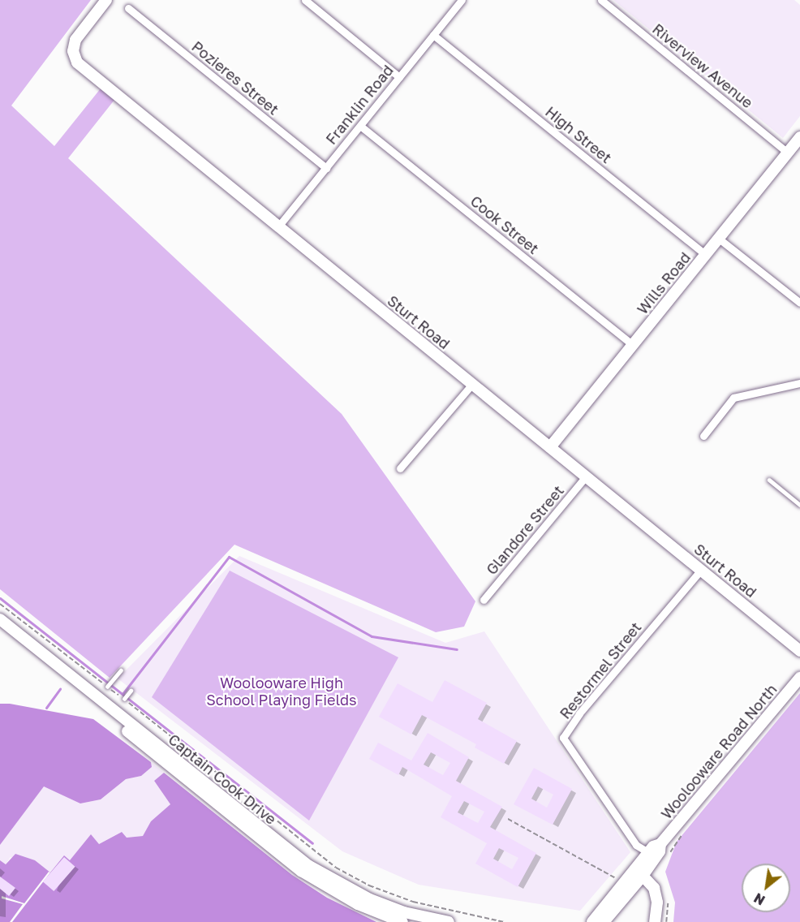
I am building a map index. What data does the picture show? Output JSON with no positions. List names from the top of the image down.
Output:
{
  "streets": {
    "street": [
      "Riverview Avenue",
      "Pozieres Street",
      "Franklin Road",
      "High Street",
      "Cook Street",
      "Wills Road",
      "Sturt Road",
      "Glandore Street",
      "Restormel Street",
      "Woolooware Road North",
      "Captain Cook Drive"
    ]
  },
  "crossings": [
    ["Riverview Avenue", "Wills Road"],
    ["Pozieres Street", "Franklin Road"],
    ["Franklin Road", "High Street"],
    ["Franklin Road", "Cook Street"],
    ["Franklin Road", "Sturt Road"],
    ["High Street", "Wills Road"],
    ["Cook Street", "Wills Road"],
    ["Wills Road", "Sturt Road"],
    ["Sturt Road", "Glandore Street"],
    ["Sturt Road", "Restormel Street"],
    ["Restormel Street", "Woolooware Road North"]
  ],
  "parks": ["Woolooware High School Playing Fields"],
  "north": "bottom left"
}
